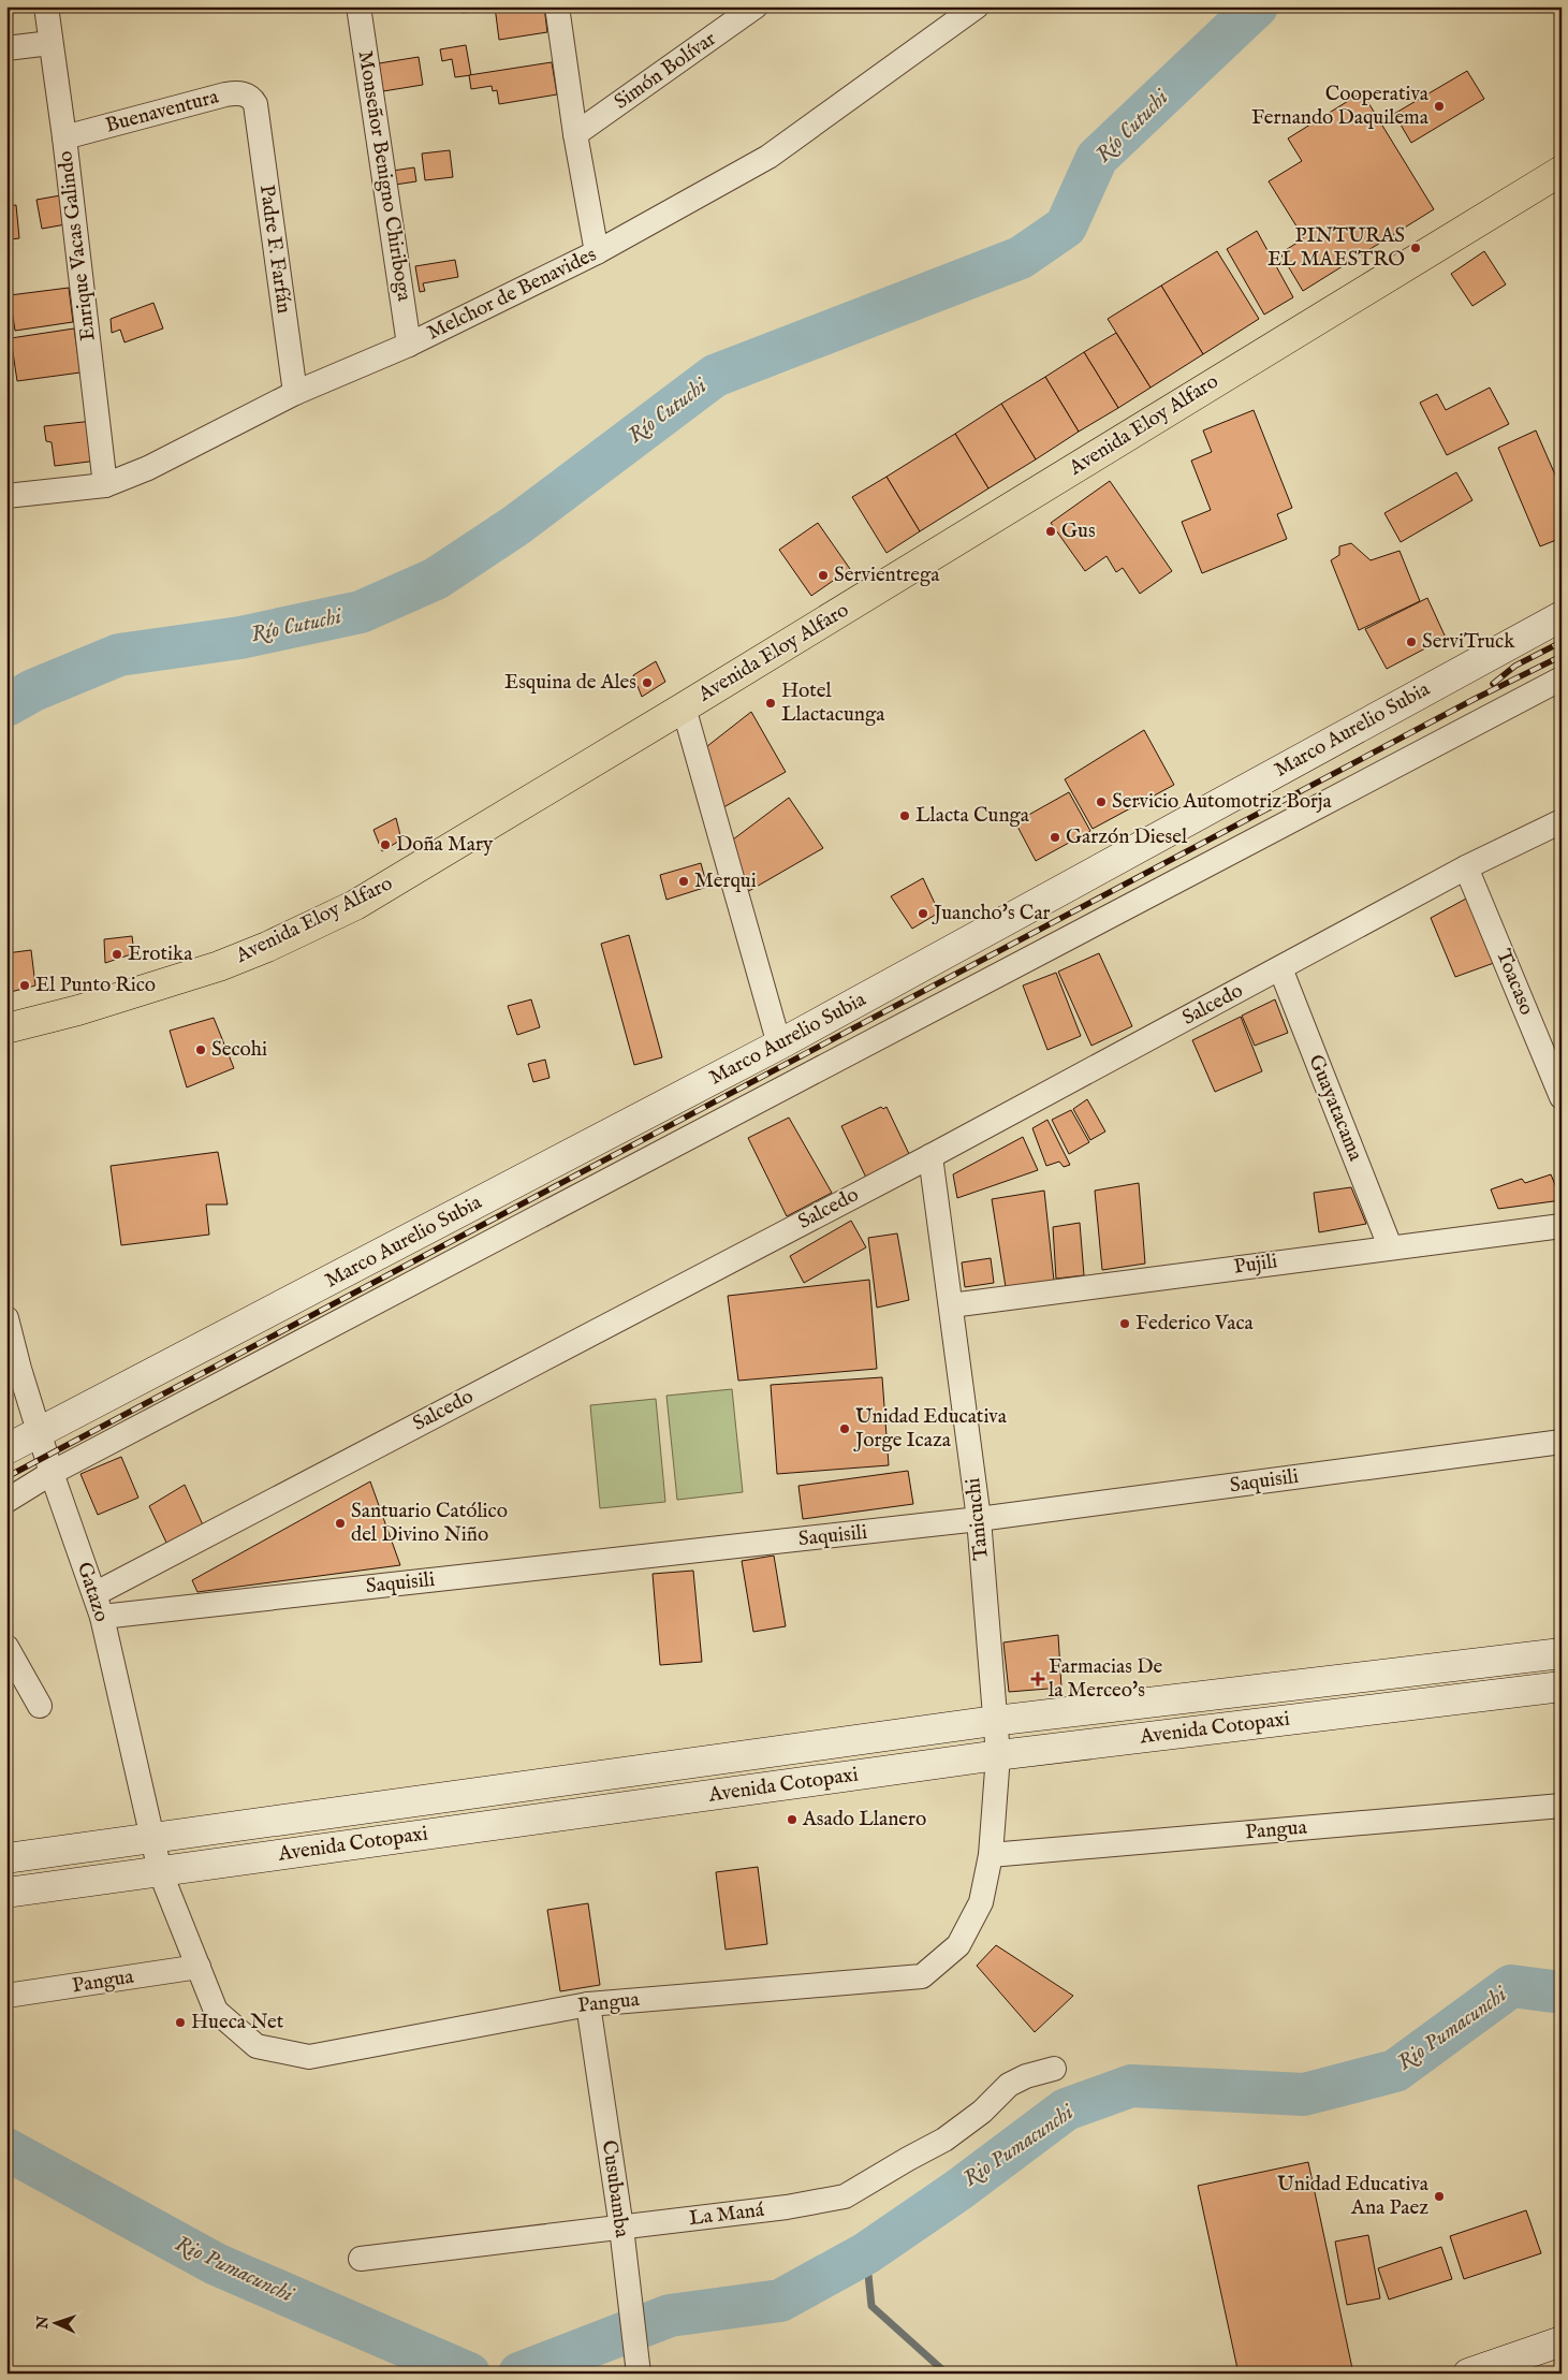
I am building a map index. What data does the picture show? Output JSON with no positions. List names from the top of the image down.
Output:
{
  "streets": {
    "main road": ["Avenida Eloy Alfaro", "Marco Aurelio Subia", "Avenida Cotopaxi"],
    "street": [
      "Simón Bolívar",
      "Buenaventura",
      "Monseñor Benigno Chiriboga",
      "Enrique Vacas Galindo",
      "Padre F. Farfán",
      "Melchor de Benavides",
      "Toacaso",
      "Salcedo",
      "Guayatacama",
      "Pujili",
      "Saquisili",
      "Tanicuchi",
      "Gatazo",
      "Pangua",
      "Cusubamba",
      "La Maná"
    ]
  },
  "crossings": [
    ["Buenaventura", "Enrique Vacas Galindo"],
    ["Buenaventura", "Padre F. Farfán"],
    ["Monseñor Benigno Chiriboga", "Melchor de Benavides"],
    ["Enrique Vacas Galindo", "Melchor de Benavides"],
    ["Padre F. Farfán", "Melchor de Benavides"],
    ["Marco Aurelio Subia", "Gatazo"],
    ["Toacaso", "Salcedo"],
    ["Salcedo", "Guayatacama"],
    ["Salcedo", "Tanicuchi"],
    ["Salcedo", "Gatazo"],
    ["Guayatacama", "Pujili"],
    ["Pujili", "Tanicuchi"],
    ["Saquisili", "Tanicuchi"],
    ["Saquisili", "Gatazo"],
    ["Tanicuchi", "Avenida Cotopaxi"],
    ["Tanicuchi", "Pangua"],
    ["Gatazo", "Avenida Cotopaxi"],
    ["Gatazo", "Pangua"],
    ["Avenida Cotopaxi", "Pangua"],
    ["Pangua", "Cusubamba"],
    ["Cusubamba", "La Maná"]
  ],
  "water": ["Río Cutuchi", "Rio Pumacunchi"],
  "places": {
    "other": [
      "Cooperativa Fernando Daquilema",
      "PINTURAS EL MAESTRO",
      "Gus",
      "Servientrega",
      "ServiTruck",
      "Esquina de Ales",
      "Hotel Llactacunga",
      "Servicio Automotriz Borja",
      "Llacta Cunga",
      "Garzón Diesel",
      "Doña Mary",
      "Merqui",
      "Juancho's Car",
      "Erotika",
      "El Punto Rico",
      "Secohi",
      "Federico Vaca",
      "Unidad Educativa Jorge Icaza",
      "Santuario Católico del Divino Niño",
      "Asado Llanero",
      "Hueca Net",
      "Unidad Educativa Ana Paez"
    ],
    "health": ["Farmacias De la Merceo's"]
  },
  "north": "left"
}
